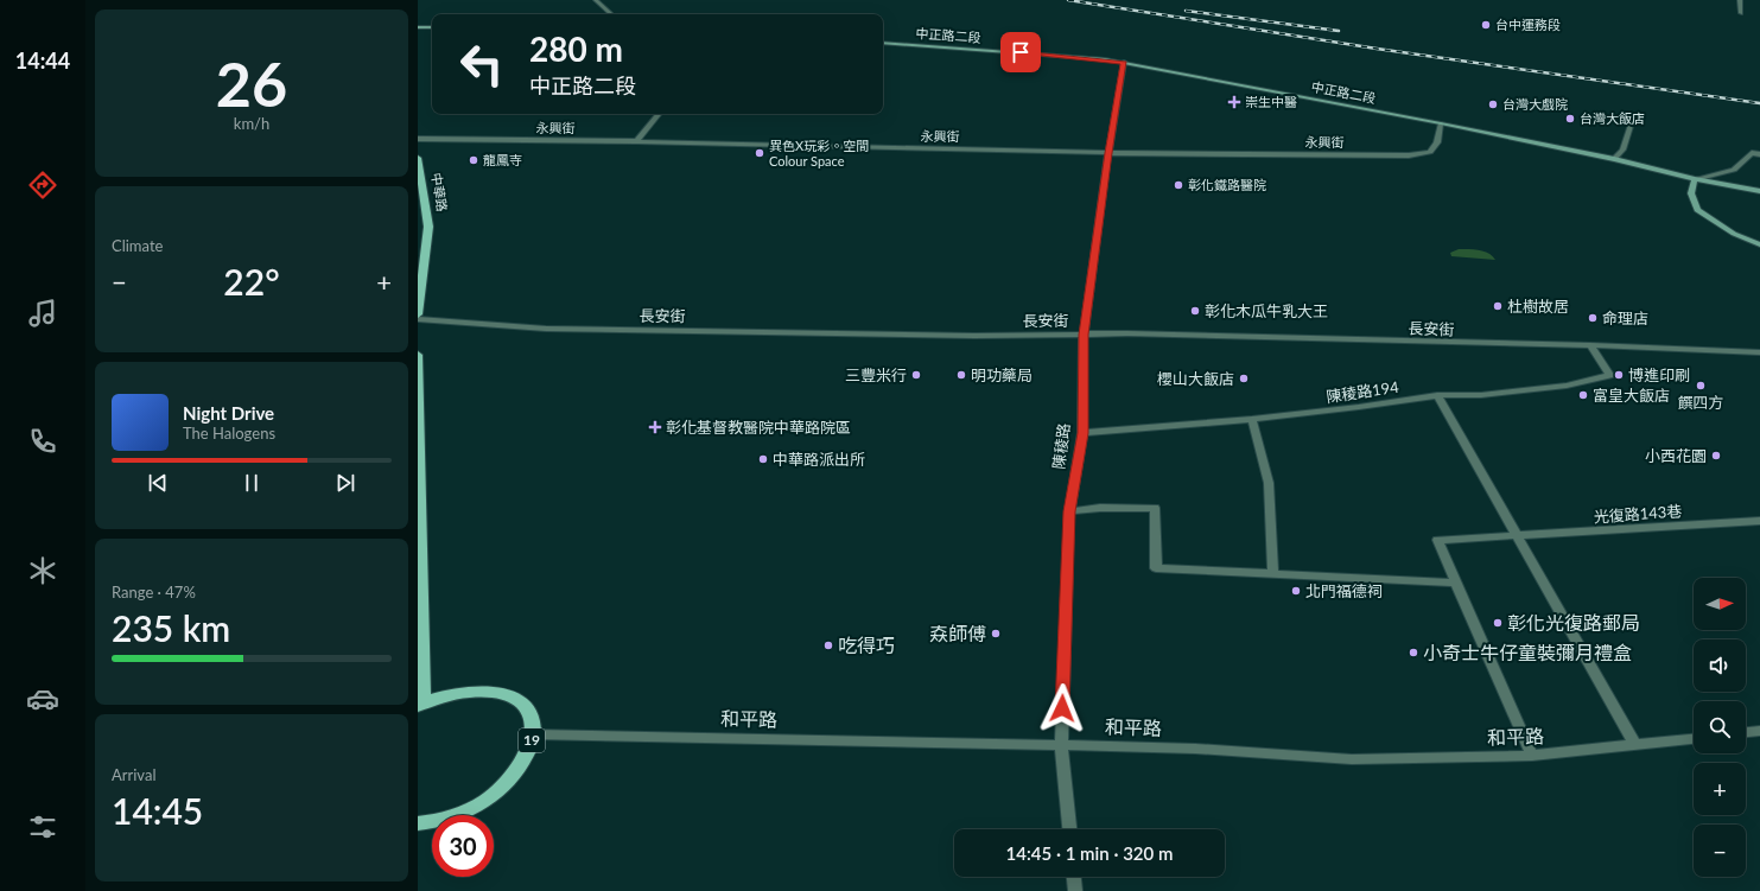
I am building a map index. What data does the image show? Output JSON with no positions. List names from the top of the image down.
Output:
{
  "streets": {
    "main road": ["中華路", "19"],
    "street": [
      "中正路二段",
      "永興街",
      "長安街",
      "陳稜路194",
      "陳稜路",
      "光復路143巷",
      "和平路"
    ]
  },
  "crossings": [
    ["中正路二段", "永興街"],
    ["中正路二段", "陳稜路"],
    ["永興街", "陳稜路"],
    ["長安街", "陳稜路194"],
    ["長安街", "陳稜路"],
    ["陳稜路194", "陳稜路"],
    ["陳稜路", "和平路"],
    ["和平路", "19"]
  ],
  "places": {
    "other": [
      "台中運務段",
      "台灣大戲院",
      "台灣大飯店",
      "異色X玩彩。空間 Colour Space",
      "龍鳳寺",
      "彰化鐵路醫院",
      "杜樹故居",
      "彰化木瓜牛乳大王",
      "命理店",
      "三豐米行",
      "明功藥局",
      "博進印刷",
      "櫻山大飯店",
      "饌四方",
      "富皇大飯店",
      "小西花園",
      "中華路派出所",
      "北門福德祠",
      "彰化光復路郵局",
      "𡘙師傅",
      "吃得巧",
      "小奇士牛仔童裝彌月禮盒"
    ],
    "health": ["崇生中醫", "彰化基督教醫院中華路院區"]
  },
  "north": "right",
  "page": {
    "tabs": "14:44",
    "tile": [
      ["26", "km/h"],
      "Climate",
      ["Range · 47%", "235 km"],
      ["Arrival", "14:45"]
    ],
    "turn": ["280 m", "中正路二段"],
    "heat": ["−", "22°", "+"],
    "song": ["Night Drive", "The Halogens"],
    "map_buttons": ["+", "−"],
    "limit": "30",
    "trip": "14:45 · 1 min · 320 m"
  }
}
